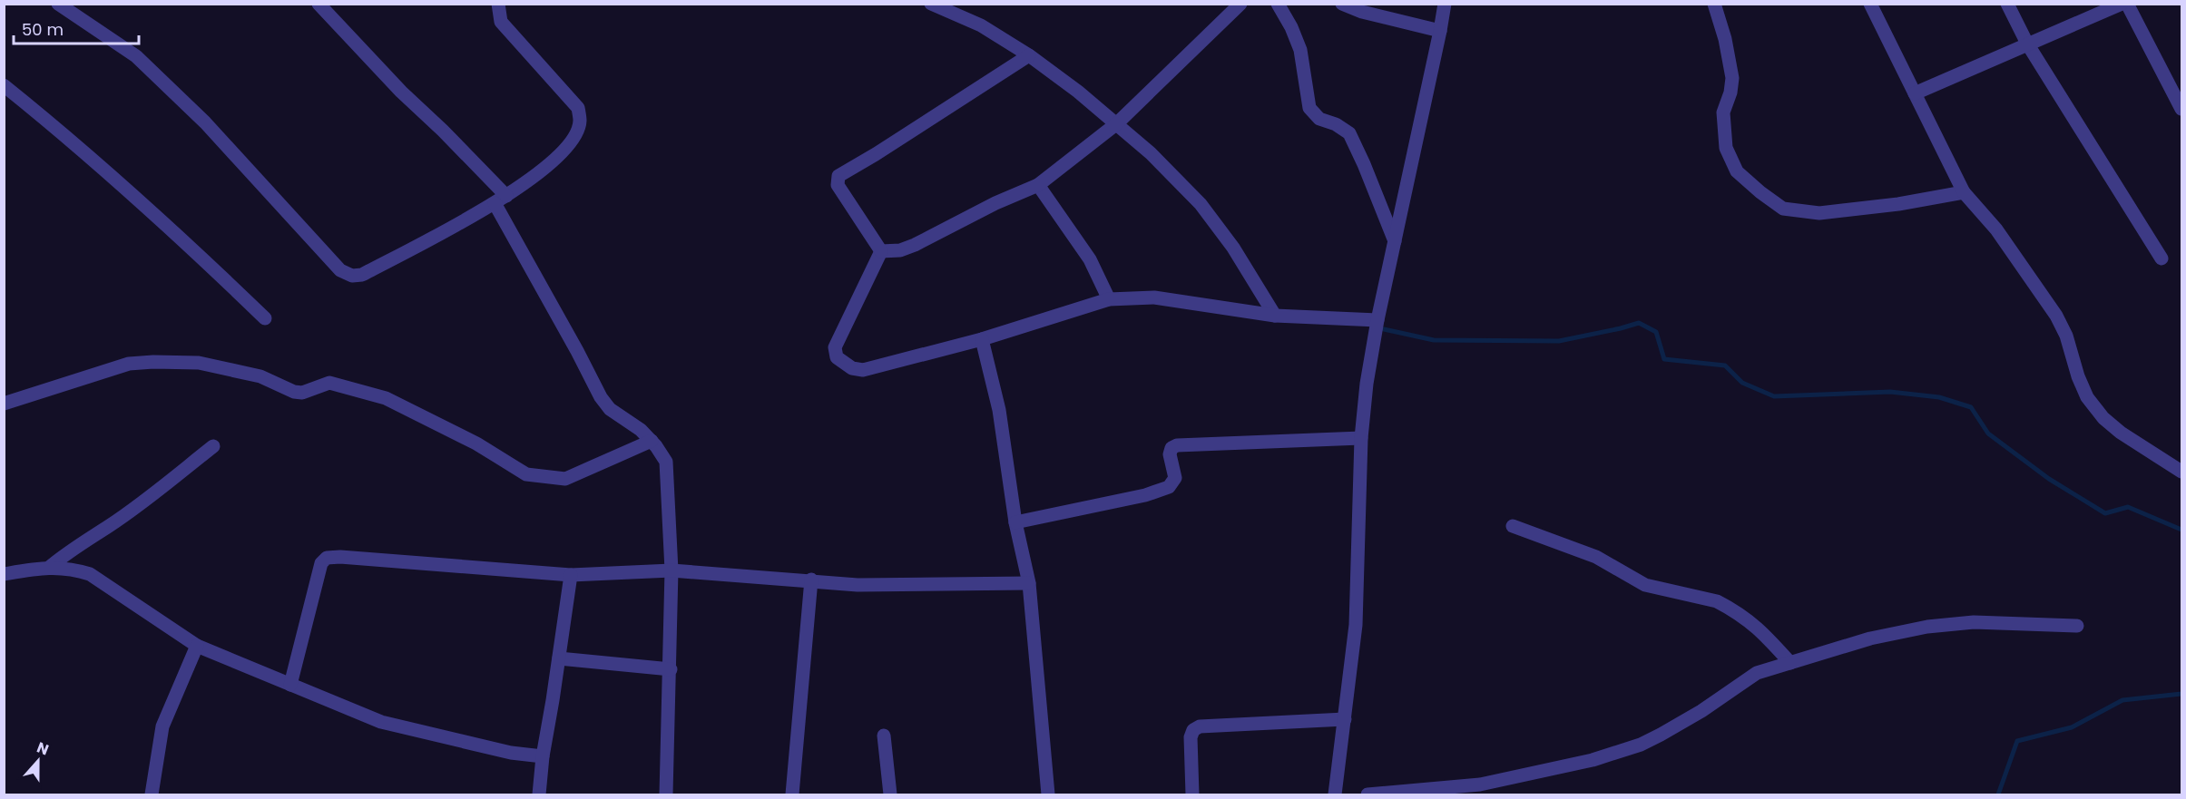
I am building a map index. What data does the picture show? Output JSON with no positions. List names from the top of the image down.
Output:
{
  "scale_bar": "50 m",
  "north": "top"
}
